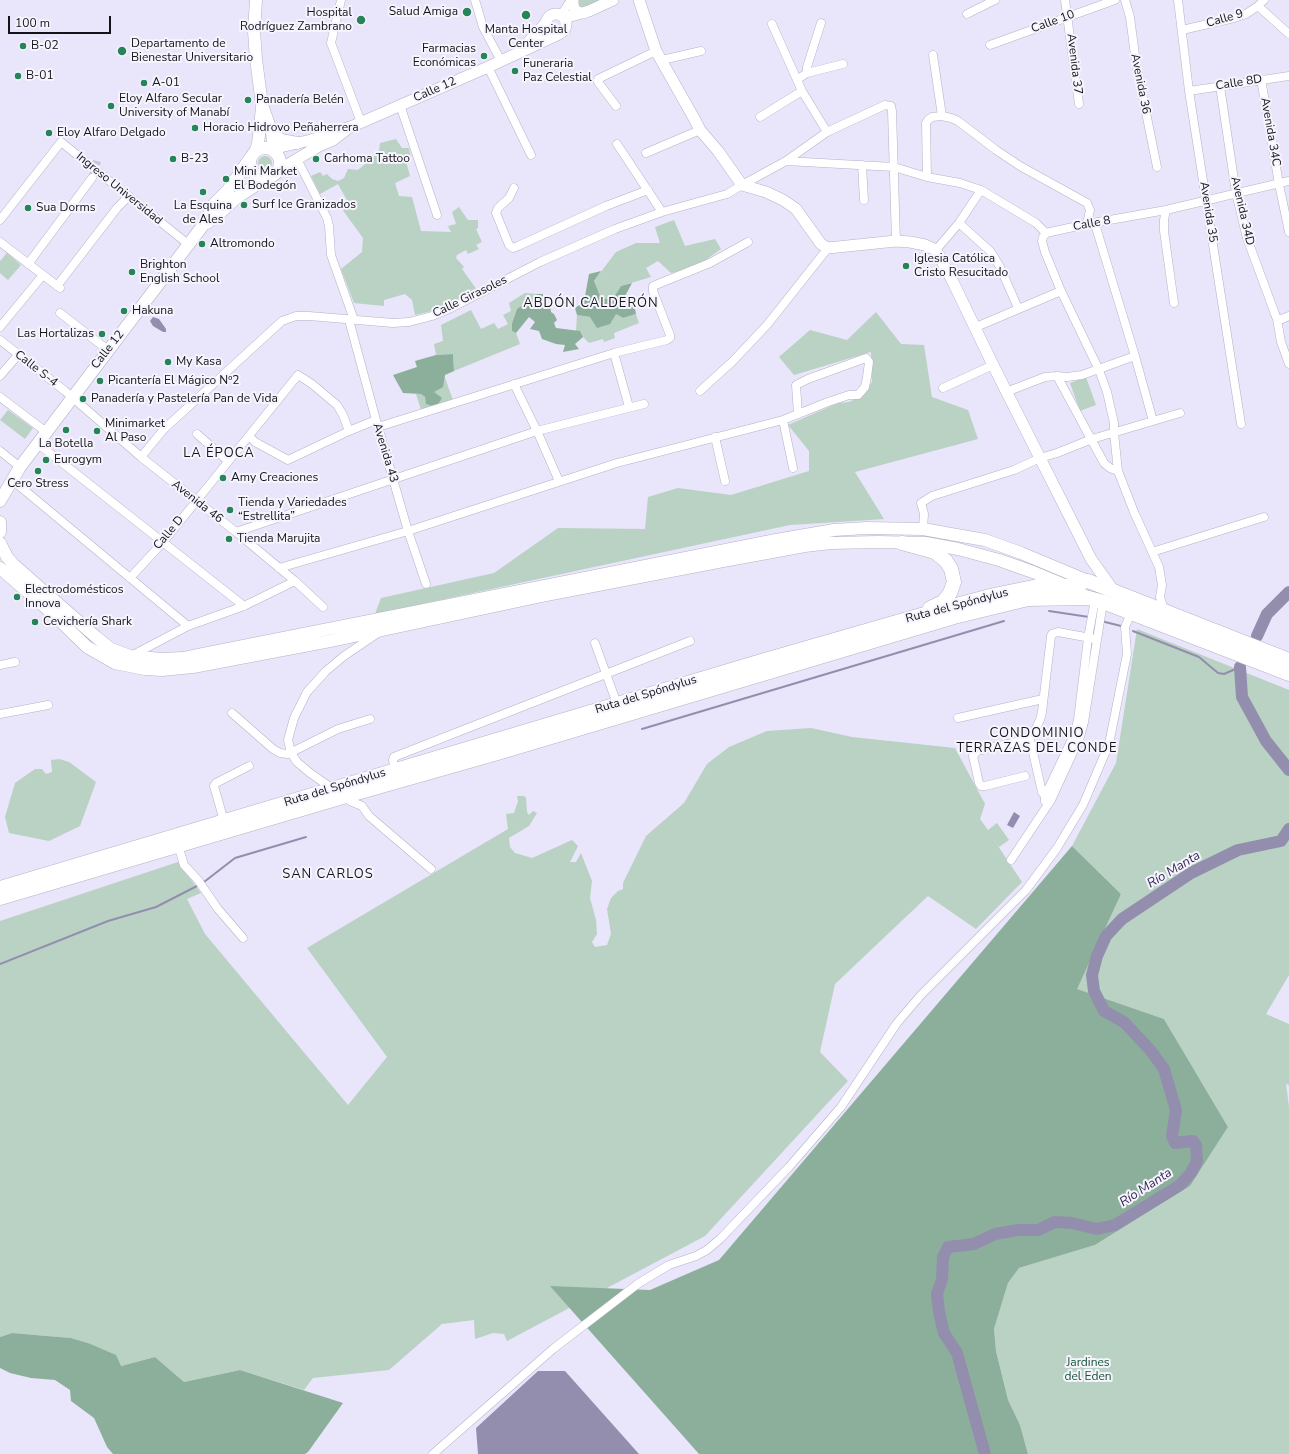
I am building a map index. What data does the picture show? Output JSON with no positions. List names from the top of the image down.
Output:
{
  "streets": {
    "highway": ["Ruta del Spóndylus"],
    "main road": ["Calle 12"],
    "street": [
      "Calle 9",
      "Calle 10",
      "Avenida 37",
      "Calle 8D",
      "Avenida 36",
      "Avenida 34C",
      "Ingreso Universidad",
      "Avenida 34D",
      "Avenida 35",
      "Calle 8",
      "Calle Girasoles",
      "Calle S-4",
      "Avenida 43",
      "Avenida 46",
      "Calle D"
    ]
  },
  "crossings": [
    ["Calle 9", "Avenida 35"],
    ["Calle 10", "Avenida 37"],
    ["Calle 8D", "Avenida 34C"],
    ["Calle 8D", "Avenida 34D"],
    ["Calle 8D", "Avenida 35"],
    ["Calle 12", "Ingreso Universidad"],
    ["Calle 12", "Calle S-4"],
    ["Calle 12", "Avenida 43"],
    ["Calle 12", "Avenida 46"],
    ["Avenida 34C", "Calle 8"],
    ["Avenida 34D", "Calle 8"],
    ["Avenida 35", "Calle 8"],
    ["Calle Girasoles", "Avenida 43"],
    ["Calle Girasoles", "Avenida 46"],
    ["Calle S-4", "Avenida 46"],
    ["Avenida 46", "Calle D"]
  ],
  "districts": [
    "ABDÓN CALDERÓN",
    "LA ÉPOCA",
    "CONDOMINIO TERRAZAS DEL CONDE",
    "SAN CARLOS"
  ],
  "water": ["Río Manta"],
  "parks": ["Jardines del Eden"],
  "places": [
    "Salud Amiga",
    "Manta Hospital Center",
    "Hospital Rodríguez Zambrano",
    "B-02",
    "Departamento de Bienestar Universitario",
    "Farmacias Económicas",
    "Funeraria Paz Celestial",
    "B-01",
    "A-01",
    "Panadería Belén",
    "Eloy Alfaro Secular University of Manabí",
    "Horacio Hidrovo Peñaherrera",
    "Eloy Alfaro Delgado",
    "B-23",
    "Carhoma Tattoo",
    "Mini Market El Bodegón",
    "La Esquina de Ales",
    "Surf Ice Granizados",
    "Sua Dorms",
    "Altromondo",
    "Iglesia Católica Cristo Resucitado",
    "Brighton English School",
    "Hakuna",
    "Las Hortalizas",
    "My Kasa",
    "Picantería El Mágico Nº2",
    "Panadería y Pastelería Pan de Vida",
    "La Botella",
    "Minimarket Al Paso",
    "Eurogym",
    "Cero Stress",
    "Amy Creaciones",
    "Tienda y Variedades “Estrellita”",
    "Tienda Marujita",
    "Electrodomésticos Innova",
    "Cevichería Shark"
  ],
  "scale_bar": "100 m"
}
